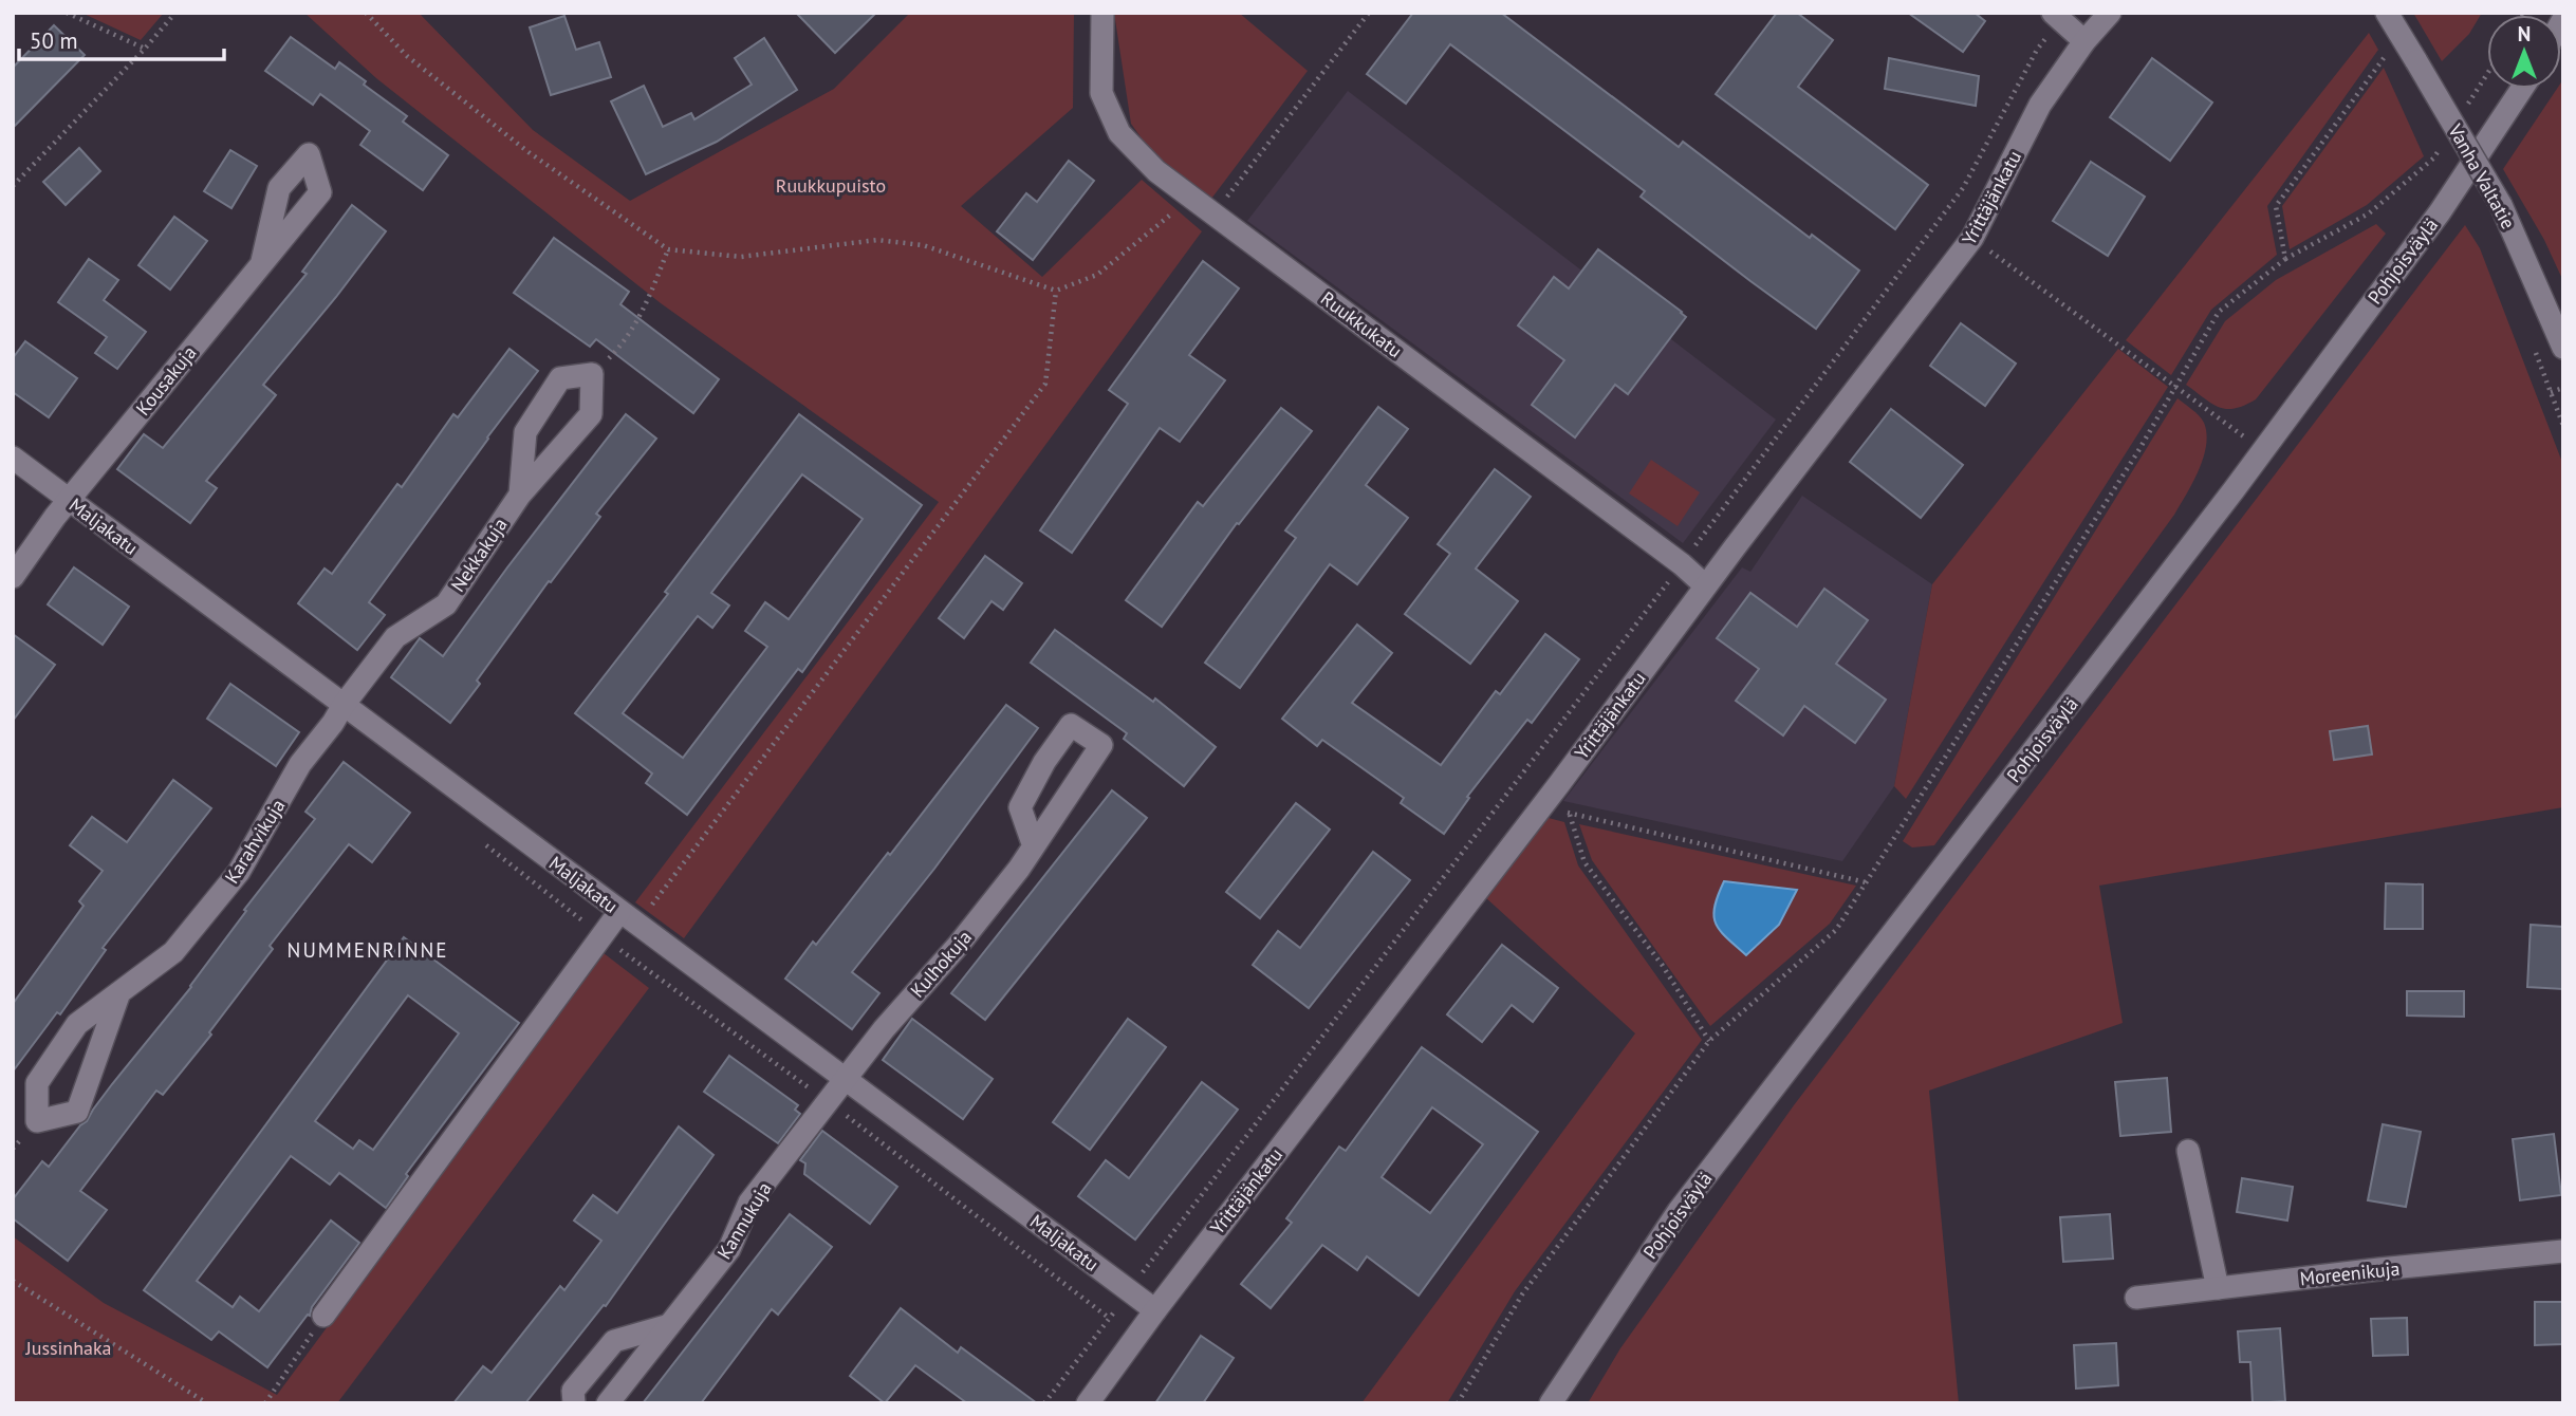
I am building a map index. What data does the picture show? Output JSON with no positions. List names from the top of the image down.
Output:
{
  "streets": {
    "street": [
      "Vanha Valtatie",
      "Yrittäjänkatu",
      "Pohjoisväylä",
      "Ruukkukatu",
      "Kousakuja",
      "Maljakatu",
      "Nekkakuja",
      "Karahvikuja",
      "Kulhokuja",
      "Kannukuja",
      "Moreenikuja"
    ]
  },
  "crossings": [
    ["Yrittäjänkatu", "Ruukkukatu"],
    ["Yrittäjänkatu", "Maljakatu"],
    ["Kousakuja", "Maljakatu"],
    ["Maljakatu", "Nekkakuja"],
    ["Maljakatu", "Karahvikuja"],
    ["Maljakatu", "Kulhokuja"],
    ["Maljakatu", "Kannukuja"],
    ["Nekkakuja", "Karahvikuja"],
    ["Kulhokuja", "Kannukuja"]
  ],
  "districts": ["NUMMENRINNE"],
  "parks": ["Ruukkupuisto", "Jussinhaka"],
  "scale_bar": "50 m",
  "north": "top"
}
